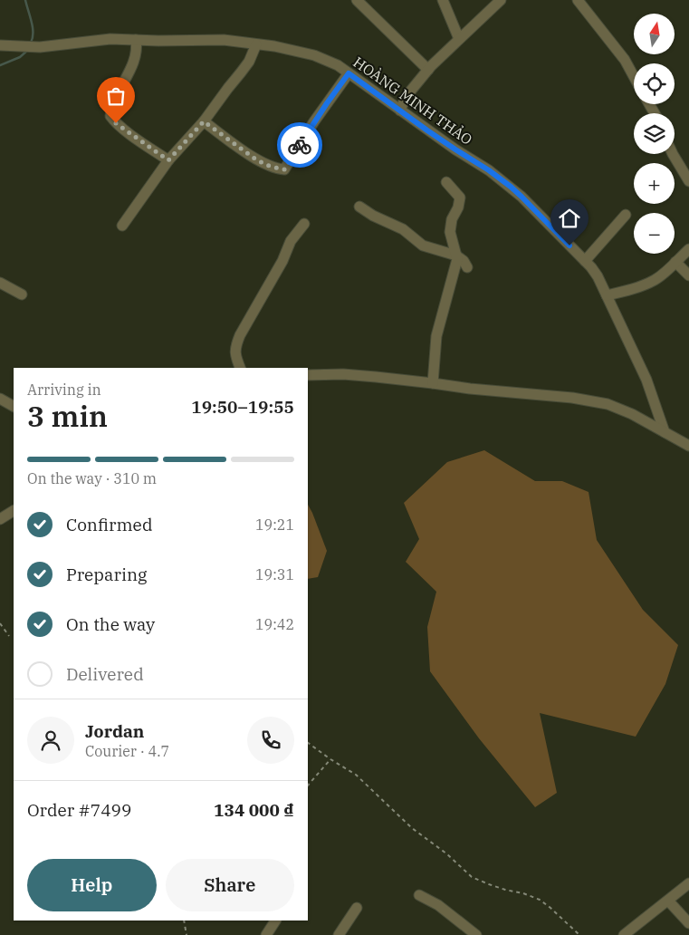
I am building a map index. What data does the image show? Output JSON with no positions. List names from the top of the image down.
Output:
{
  "streets": {
    "street": ["HOÀNG MINH THẢO"]
  },
  "north": "top",
  "page": {
    "map_buttons": ["+", "−"],
    "heading": ["3 min", "Arriving in", "19:50–19:55"],
    "panel": [
      "Jordan",
      "Courier · 4.7",
      "Order #7499",
      "134 000 ₫"
    ],
    "bar": "On the way · 310 m",
    "list": [
      ["Confirmed", "19:21"],
      ["Preparing", "19:31"],
      ["On the way", "19:42"],
      "Delivered"
    ],
    "buttons": ["Help", "Share"]
  }
}
